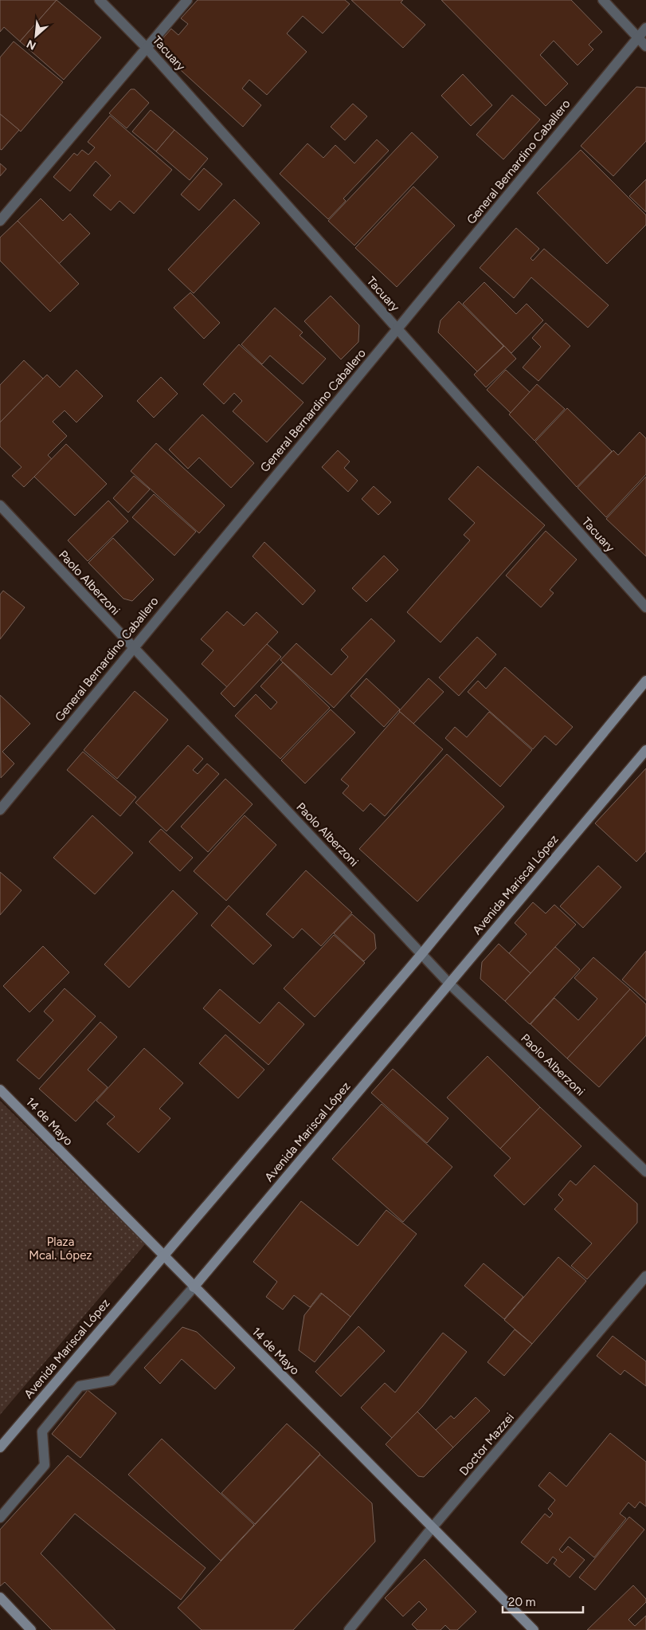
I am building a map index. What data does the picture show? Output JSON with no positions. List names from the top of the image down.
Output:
{
  "streets": {
    "main road": ["Avenida Mariscal López", "14 de Mayo"],
    "street": [
      "Tacuary",
      "General Bernardino Caballero",
      "Paolo Alberzoni",
      "Doctor Mazzei"
    ]
  },
  "crossings": [
    ["Tacuary", "General Bernardino Caballero"],
    ["General Bernardino Caballero", "Paolo Alberzoni"],
    ["Paolo Alberzoni", "Avenida Mariscal López"],
    ["Avenida Mariscal López", "14 de Mayo"],
    ["14 de Mayo", "Doctor Mazzei"]
  ],
  "parks": ["Plaza Mcal. López"],
  "scale_bar": "20 m",
  "north": "bottom left"
}
